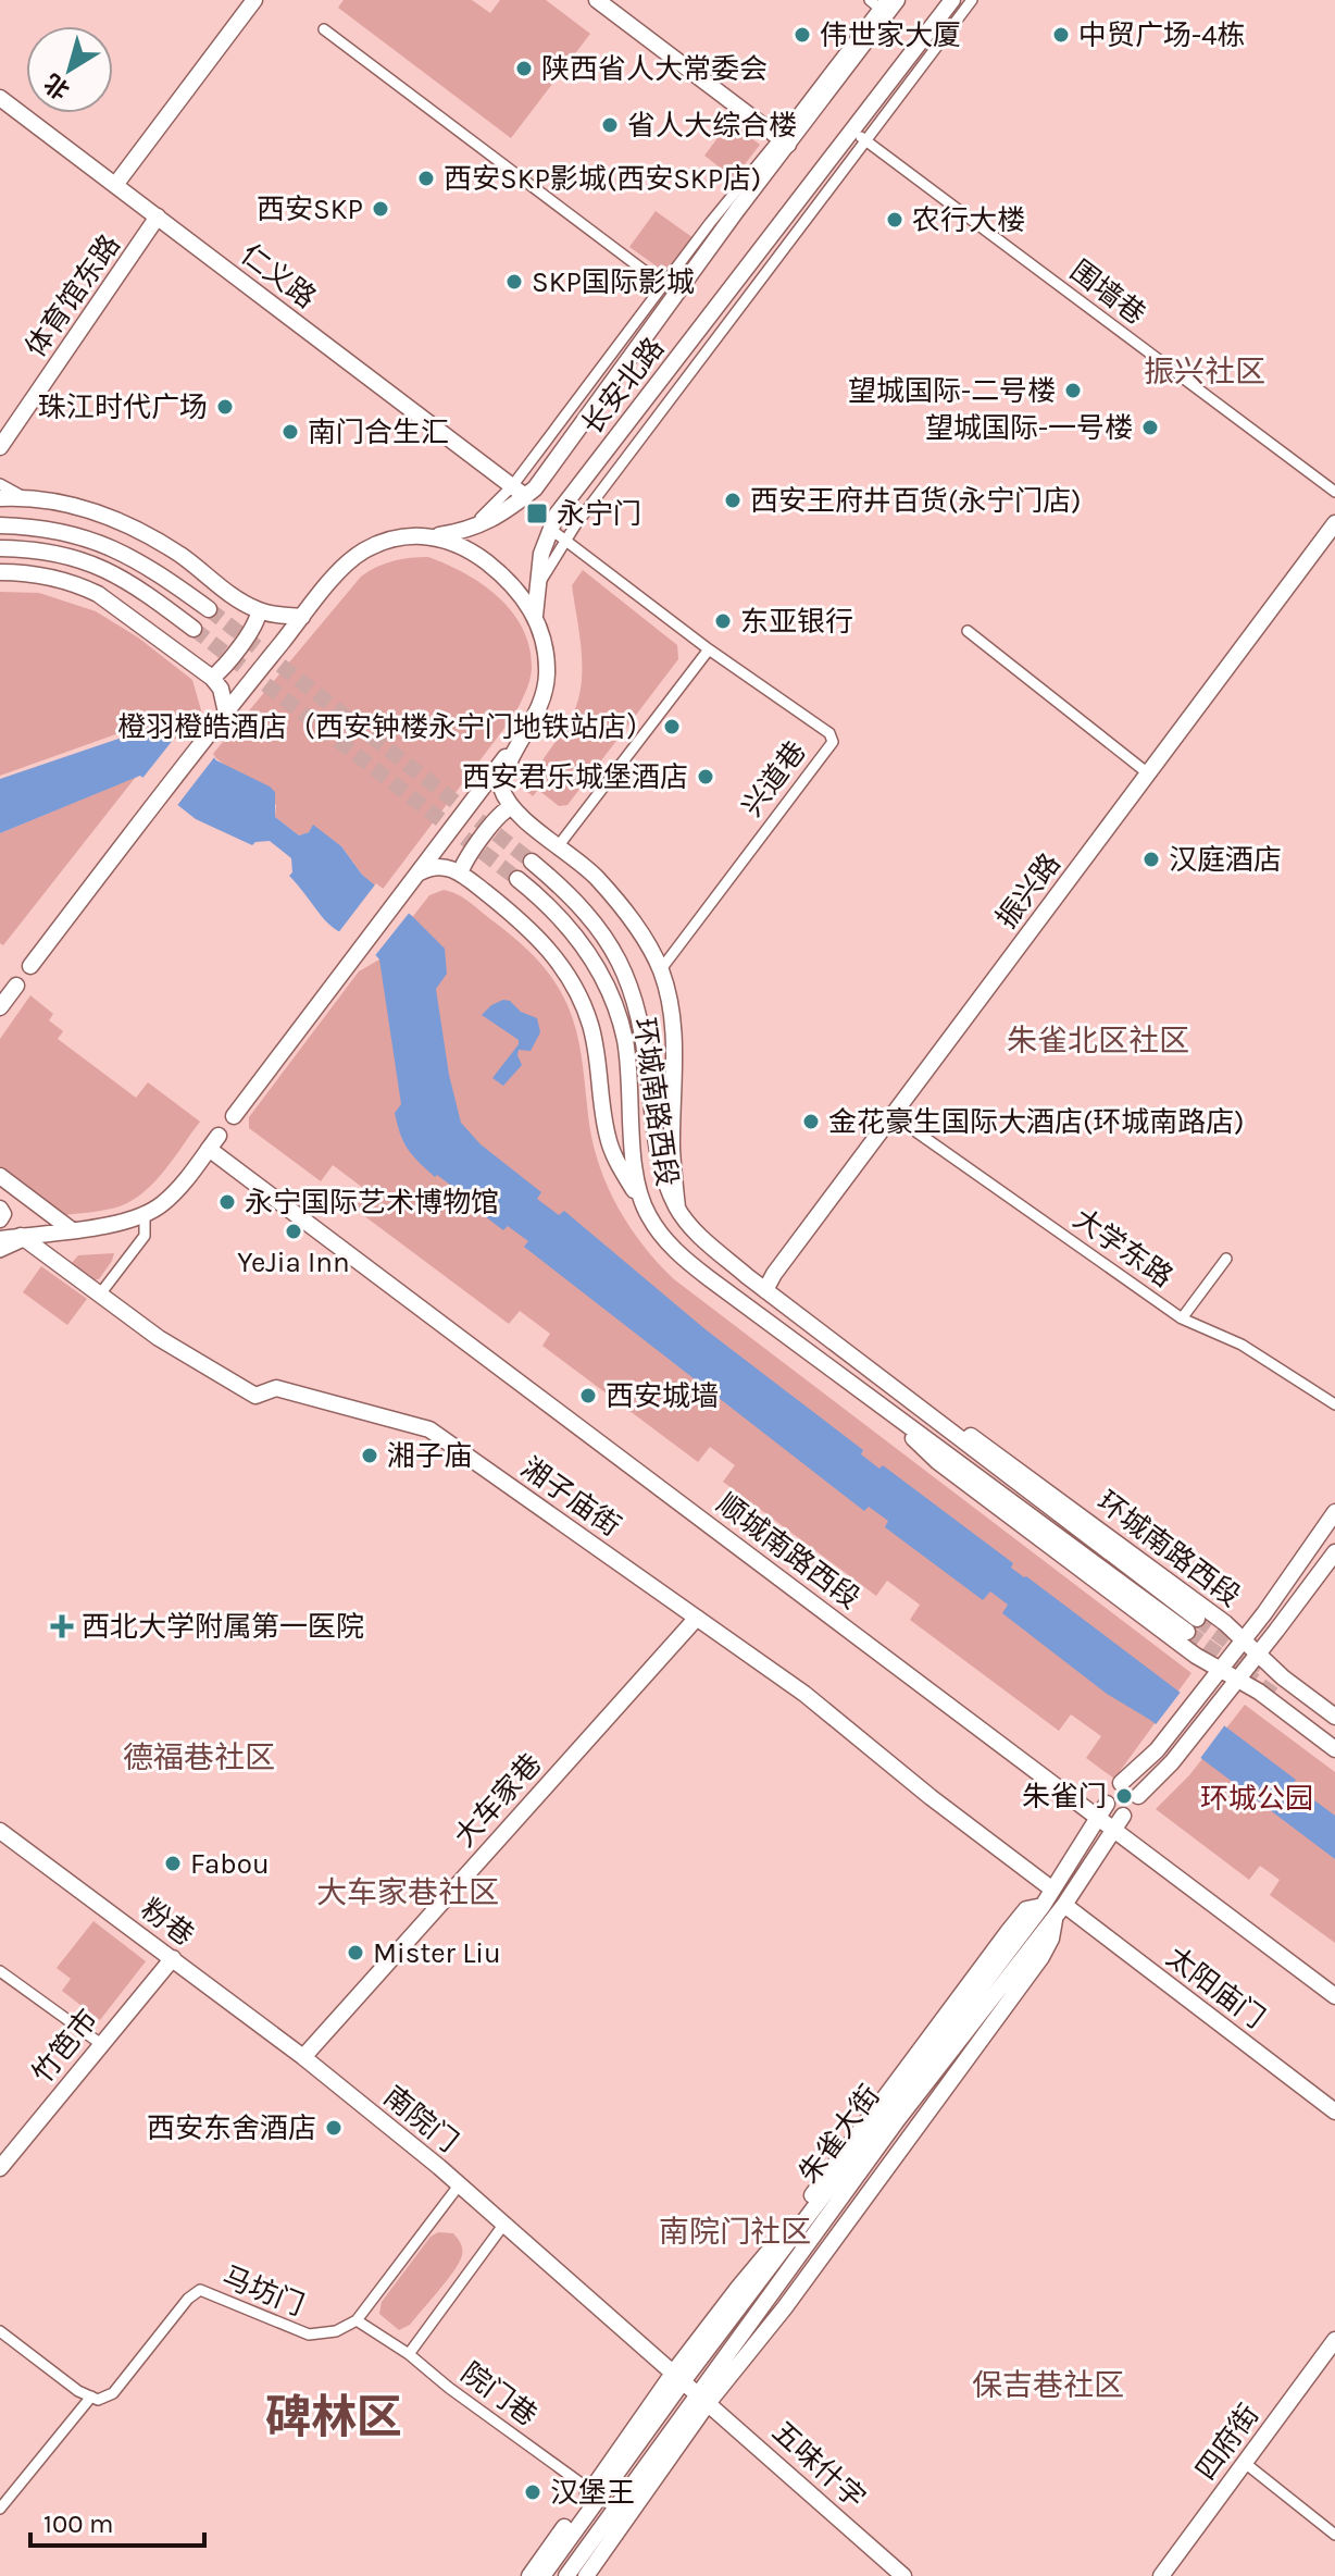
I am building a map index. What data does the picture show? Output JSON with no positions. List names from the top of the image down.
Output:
{
  "streets": {
    "main road": [
      "仁义路",
      "体育馆东路",
      "长安北路",
      "振兴路",
      "环城南路西段",
      "湘子庙街",
      "顺城南路西段",
      "大车家巷",
      "粉巷",
      "太阳庙门",
      "竹笆市",
      "南院门",
      "朱雀大街",
      "四府街",
      "五味什字"
    ],
    "street": [
      "围墙巷",
      "兴道巷",
      "大学东路",
      "马坊门",
      "院门巷"
    ]
  },
  "crossings": [
    ["仁义路", "体育馆东路"],
    ["仁义路", "长安北路"],
    ["围墙巷", "长安北路"],
    ["长安北路", "兴道巷"],
    ["振兴路", "环城南路西段"],
    ["振兴路", "大学东路"],
    ["湘子庙街", "大车家巷"],
    ["湘子庙街", "朱雀大街"],
    ["顺城南路西段", "朱雀大街"],
    ["大车家巷", "粉巷"],
    ["大车家巷", "南院门"],
    ["粉巷", "竹笆市"],
    ["粉巷", "南院门"],
    ["太阳庙门", "朱雀大街"],
    ["南院门", "朱雀大街"],
    ["南院门", "五味什字"],
    ["朱雀大街", "院门巷"],
    ["朱雀大街", "五味什字"],
    ["马坊门", "院门巷"]
  ],
  "districts": [
    "振兴社区",
    "朱雀北区社区",
    "德福巷社区",
    "大车家巷社区",
    "南院门社区",
    "保吉巷社区",
    "碑林区"
  ],
  "parks": ["环城公园"],
  "places": {
    "other": [
      "伟世家大厦",
      "中贸广场-4栋",
      "陕西省人大常委会",
      "省人大综合楼",
      "西安SKP影城(西安SKP店)",
      "西安SKP",
      "农行大楼",
      "SKP国际影城",
      "望城国际-二号楼",
      "珠江时代广场",
      "望城国际-一号楼",
      "南门合生汇",
      "西安王府井百货(永宁门店)",
      "东亚银行",
      "橙羽橙皓酒店（西安钟楼永宁门地铁站店）",
      "西安君乐城堡酒店",
      "汉庭酒店",
      "金花豪生国际大酒店(环城南路店)",
      "永宁国际艺术博物馆",
      "YeJia Inn",
      "西安城墙",
      "湘子庙",
      "朱雀门",
      "Fabou",
      "Mister Liu",
      "西安东舍酒店",
      "汉堡王"
    ],
    "transit": ["永宁门"],
    "health": ["西北大学附属第一医院"]
  },
  "scale_bar": "100 m",
  "north": "bottom left"
}
